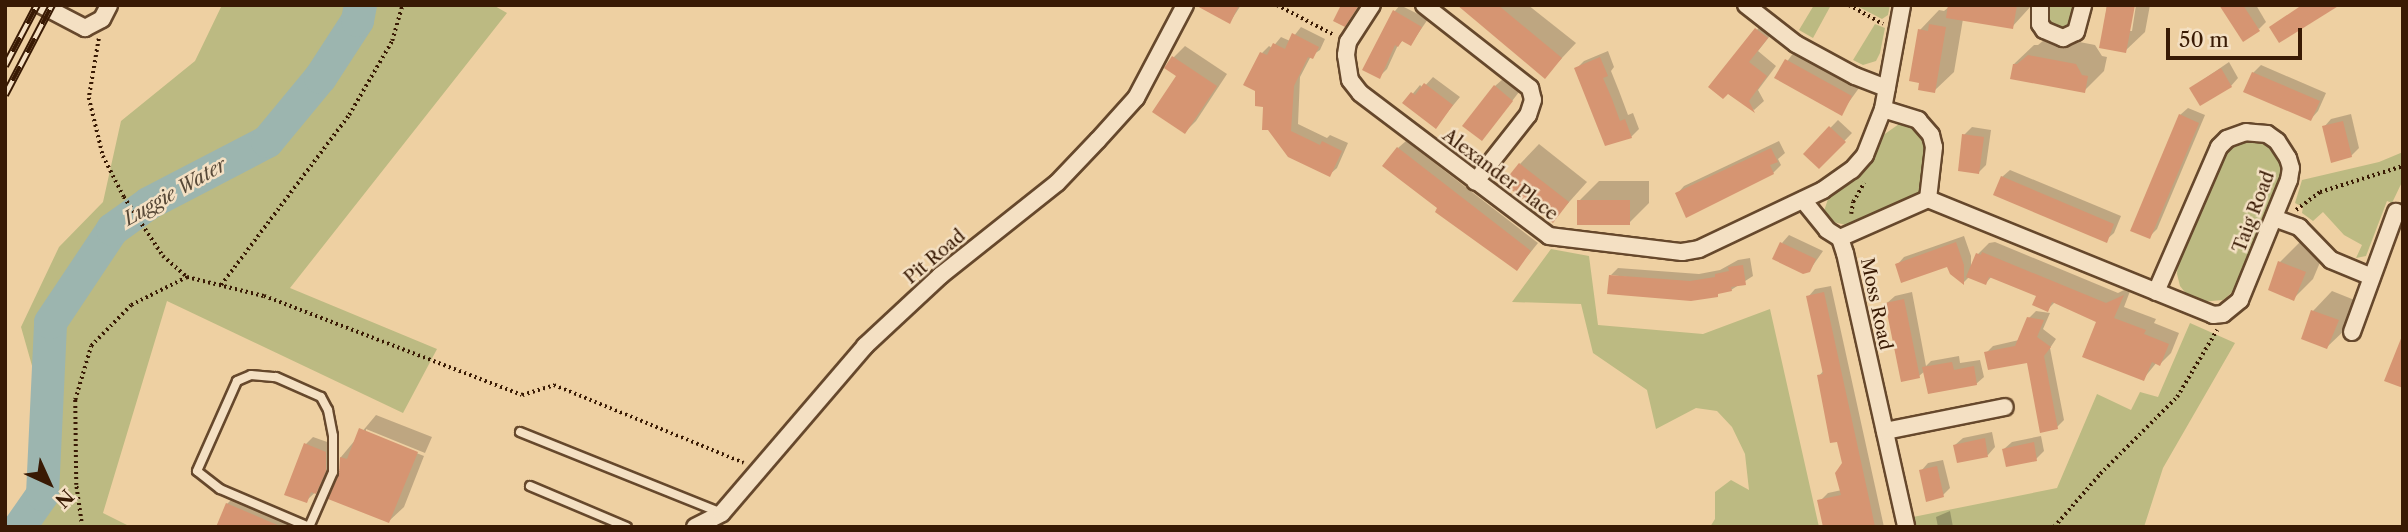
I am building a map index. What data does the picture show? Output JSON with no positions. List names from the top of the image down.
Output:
{
  "streets": {
    "street": [
      "Alexander Place",
      "Taig Road",
      "Pit Road",
      "Moss Road"
    ]
  },
  "water": ["Luggie Water"],
  "scale_bar": "50 m",
  "north": "bottom right"
}
